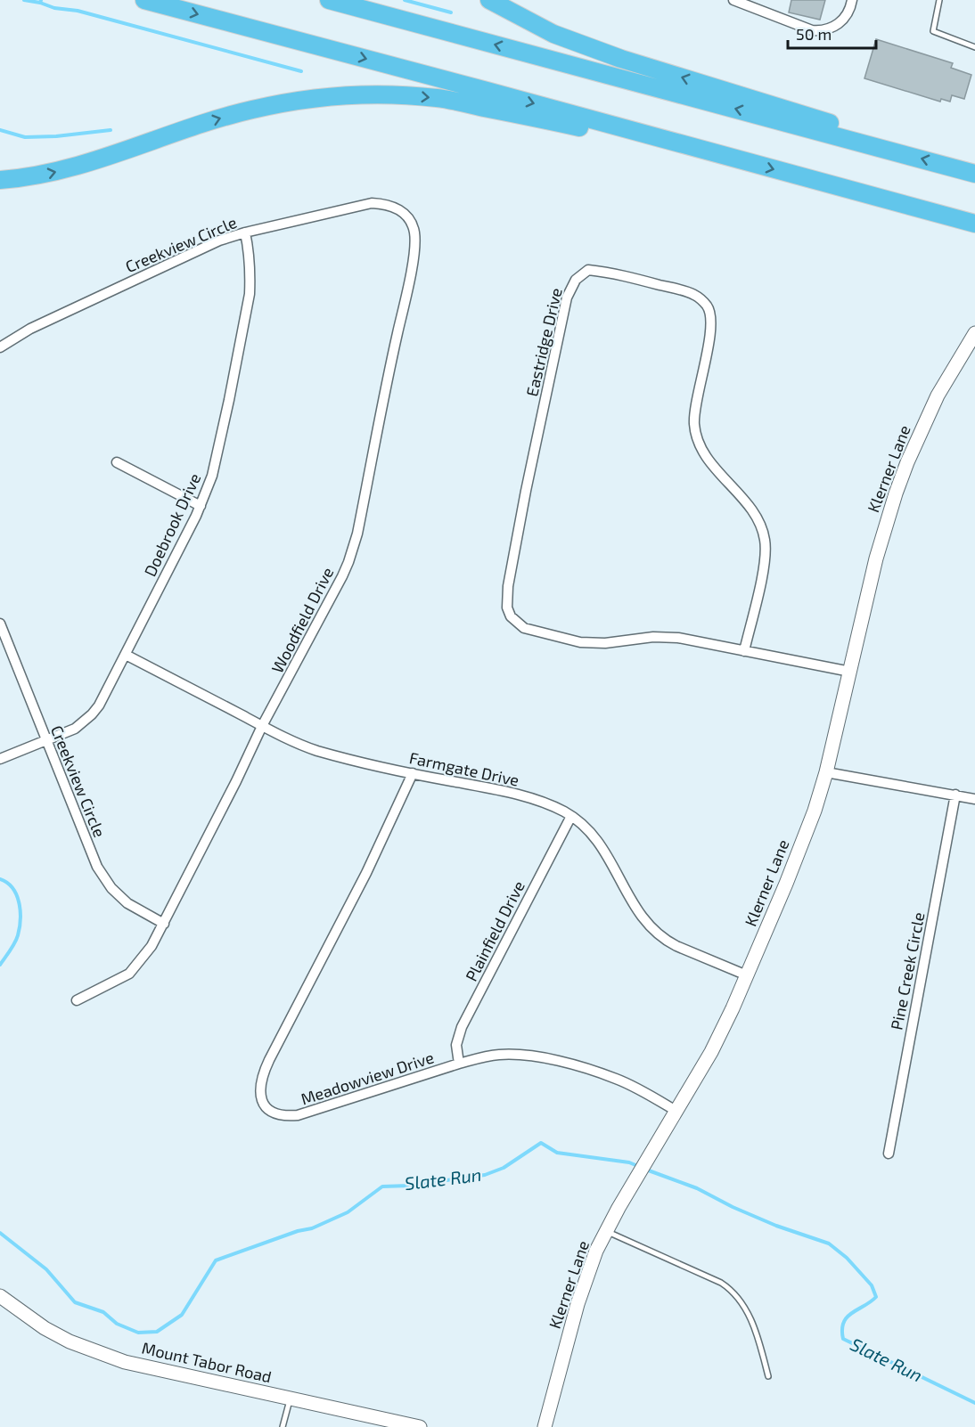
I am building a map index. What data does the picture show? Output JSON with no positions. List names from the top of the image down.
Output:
{
  "streets": {
    "street": [
      "Creekview Circle",
      "Eastridge Drive",
      "Klerner Lane",
      "Doebrook Drive",
      "Woodfield Drive",
      "Farmgate Drive",
      "Plainfield Drive",
      "Pine Creek Circle",
      "Meadowview Drive",
      "Mount Tabor Road"
    ]
  },
  "crossings": [
    ["Creekview Circle", "Doebrook Drive"],
    ["Creekview Circle", "Woodfield Drive"],
    ["Eastridge Drive", "Klerner Lane"],
    ["Klerner Lane", "Farmgate Drive"],
    ["Klerner Lane", "Meadowview Drive"],
    ["Doebrook Drive", "Farmgate Drive"],
    ["Woodfield Drive", "Farmgate Drive"],
    ["Farmgate Drive", "Plainfield Drive"],
    ["Farmgate Drive", "Meadowview Drive"],
    ["Plainfield Drive", "Meadowview Drive"]
  ],
  "water": ["Slate Run"],
  "scale_bar": "50 m"
}
